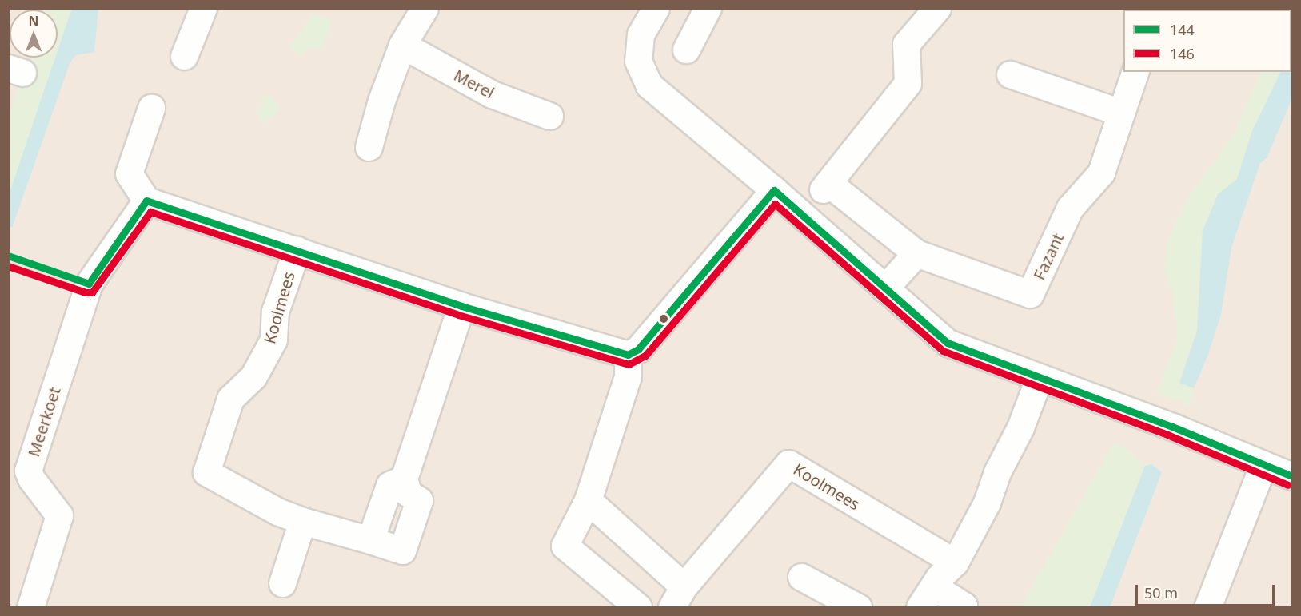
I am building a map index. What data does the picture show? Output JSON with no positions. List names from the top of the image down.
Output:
{
  "streets": {
    "street": [
      "Merel",
      "Fazant",
      "Koolmees",
      "Meerkoet"
    ]
  },
  "crossings": [
    ["Koolmees", "Meerkoet"]
  ],
  "lines": ["transit line 144", "transit line 146"],
  "legend": ["144", "146"],
  "scale_bar": "50 m",
  "north": "top"
}
